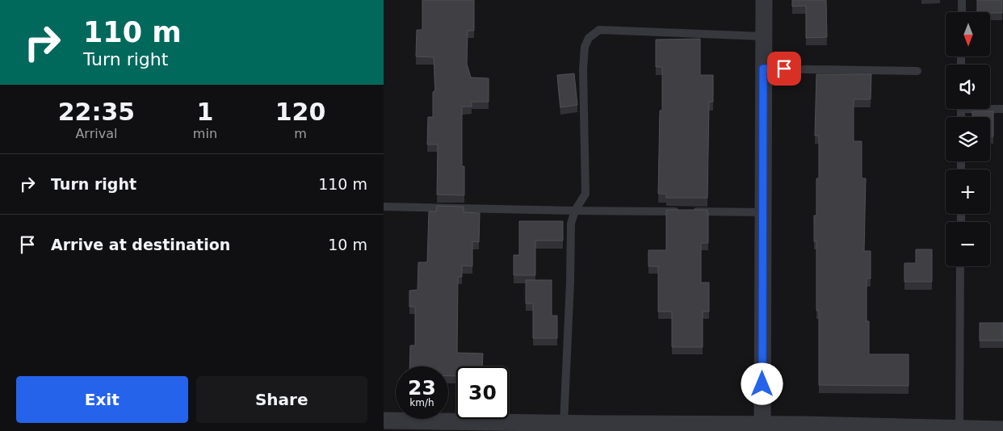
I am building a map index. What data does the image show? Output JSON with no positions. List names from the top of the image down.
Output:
{
  "north": "bottom",
  "page": {
    "turn": ["110 m", "Turn right"],
    "map_buttons": ["+", "−"],
    "eta": [
      "22:35",
      "Arrival",
      "1",
      "min",
      "120",
      "m"
    ],
    "list": [
      {
        "name": "Turn right",
        "value": "110 m"
      },
      {
        "name": "Arrive at destination",
        "value": "10 m"
      }
    ],
    "speed": "23 km/h",
    "limit": "30",
    "buttons": ["Exit", "Share"]
  }
}
